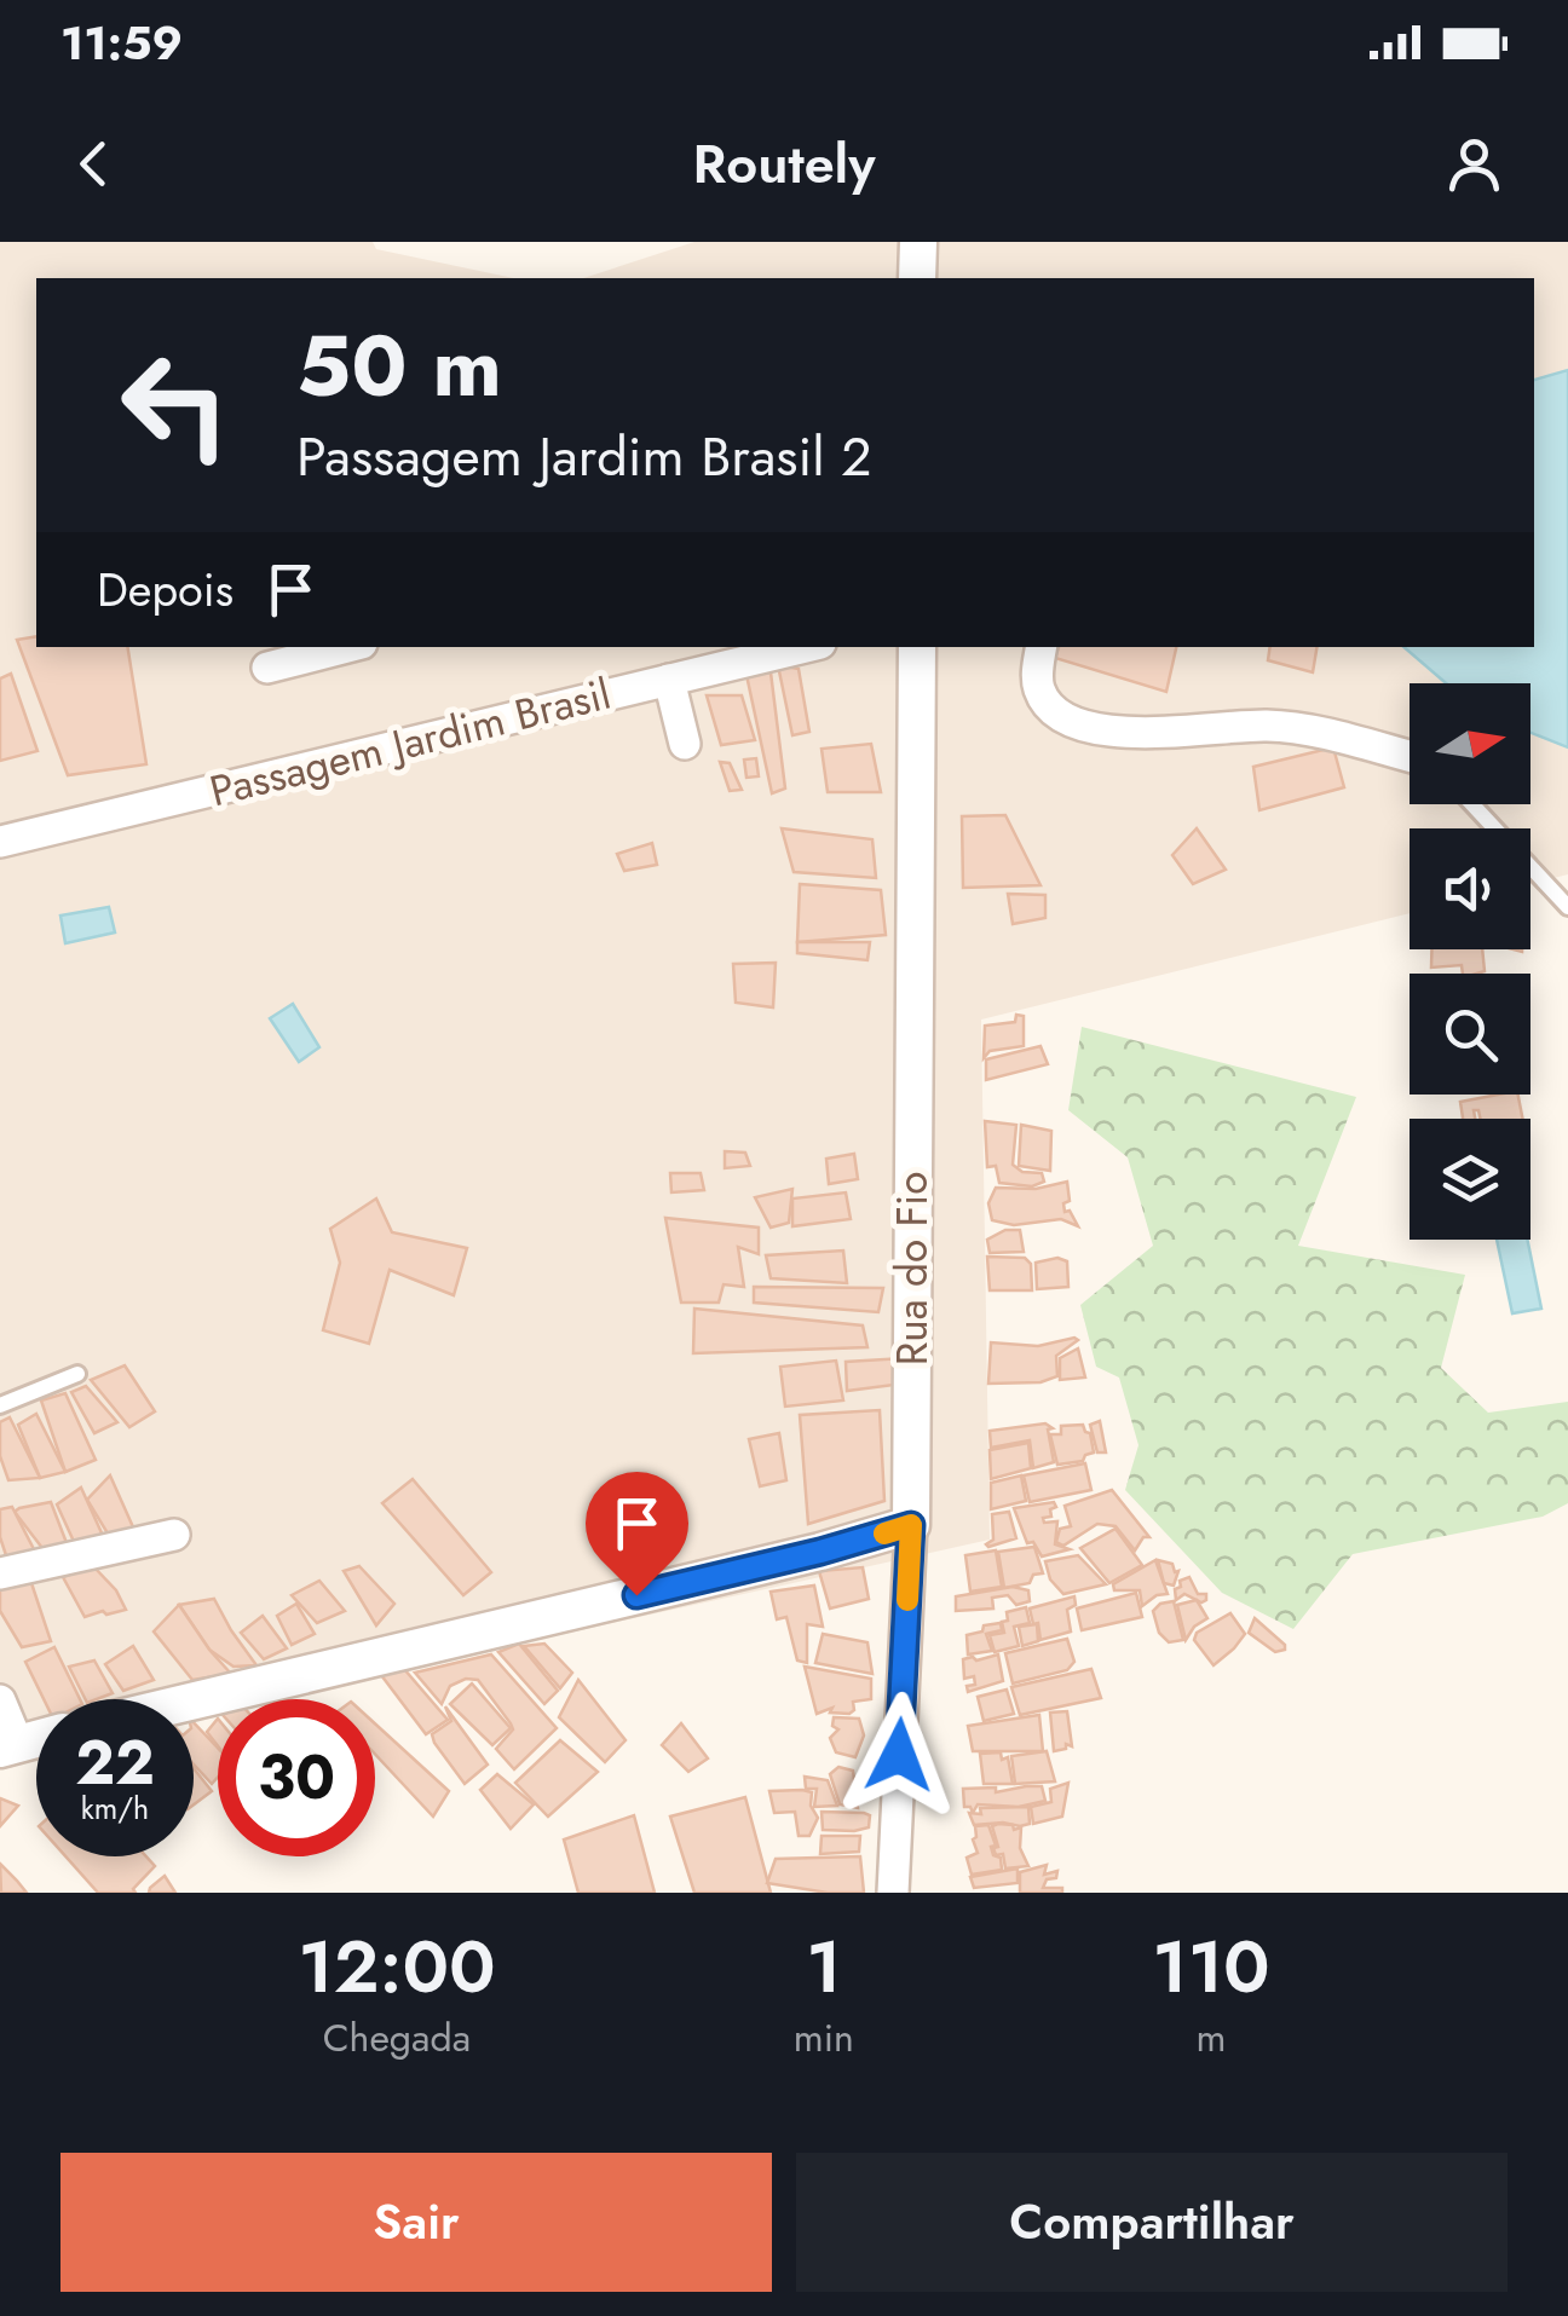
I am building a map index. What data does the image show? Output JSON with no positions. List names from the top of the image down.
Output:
{
  "streets": {
    "street": ["Passagem Jardim Brasil", "Rua do Fio"]
  },
  "north": "right",
  "page": {
    "status": "11:59",
    "header": "Routely",
    "turn": ["50 m", "Passagem Jardim Brasil 2"],
    "then": "Depois",
    "speed": "22 km/h",
    "limit": "30",
    "eta": [
      "12:00",
      "Chegada",
      "1",
      "min",
      "110",
      "m"
    ],
    "buttons": ["Sair", "Compartilhar"]
  }
}
